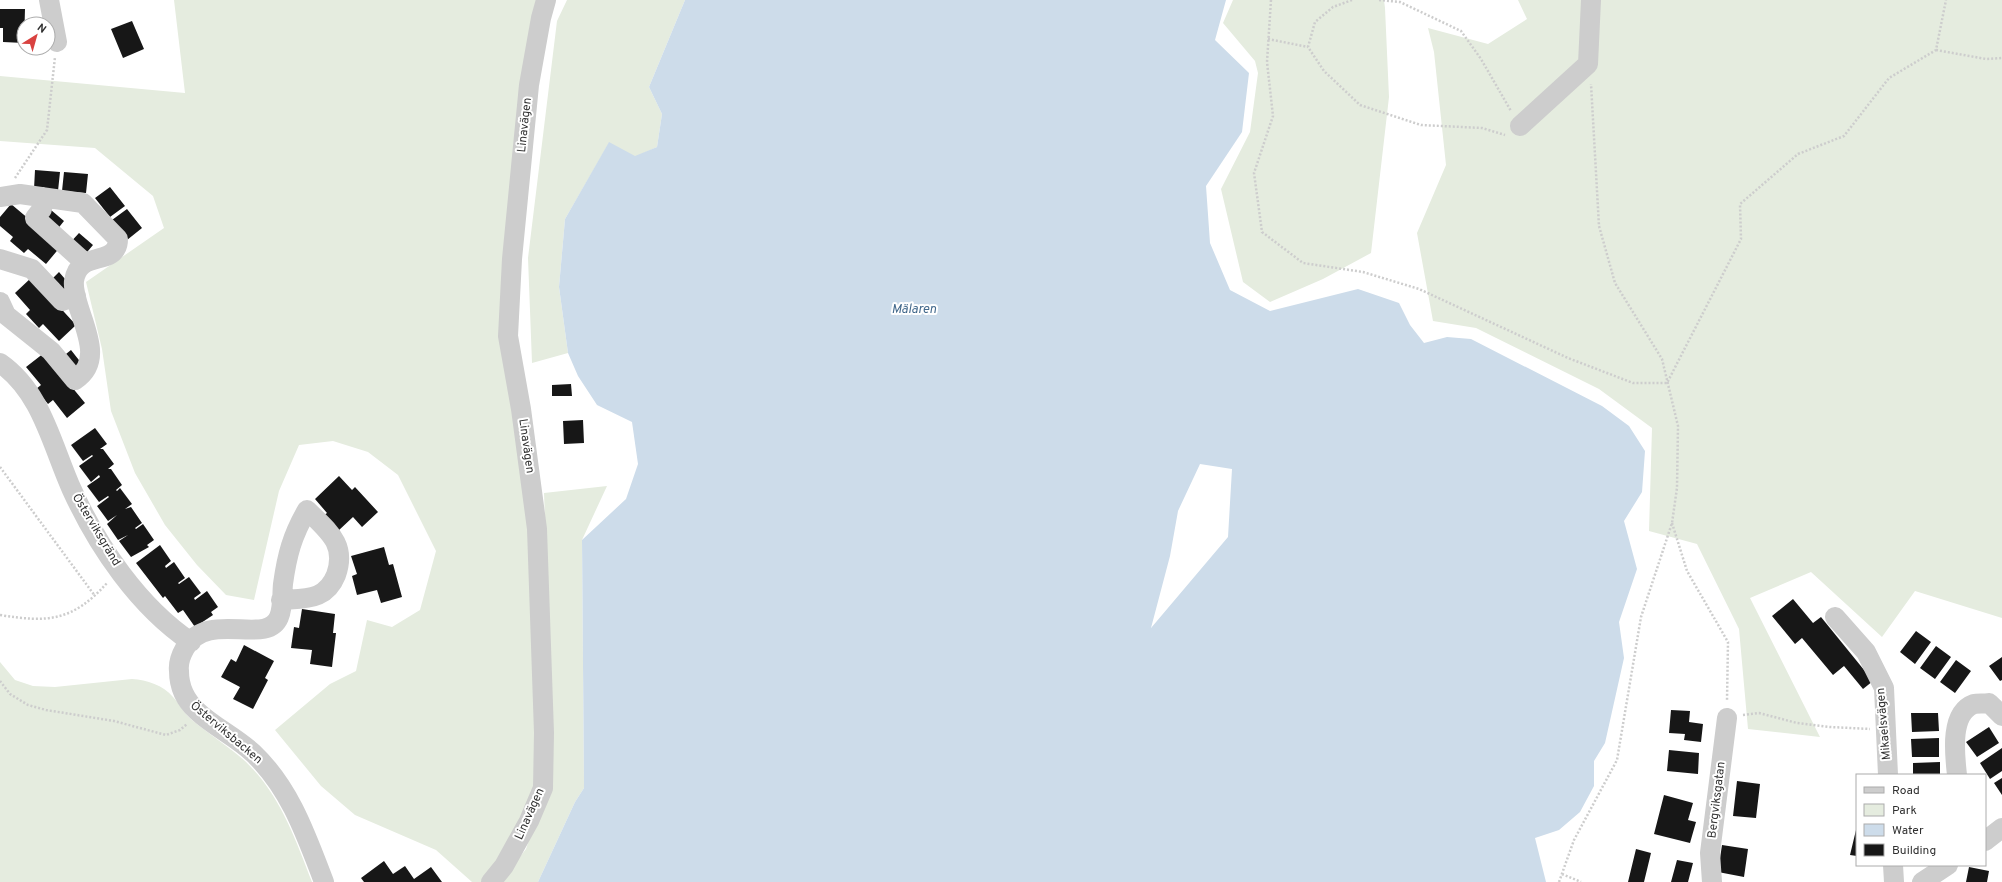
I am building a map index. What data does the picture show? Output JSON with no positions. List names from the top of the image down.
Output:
{
  "streets": {
    "street": [
      "Linavägen",
      "Österviksgränd",
      "Mikaelsvägen",
      "Österviksbacken",
      "Bergviksgatan"
    ]
  },
  "crossings": [
    ["Österviksgränd", "Österviksbacken"]
  ],
  "water": ["Mälaren"],
  "legend": [
    "Road",
    "Park",
    "Water",
    "Building"
  ],
  "north": "top right"
}
